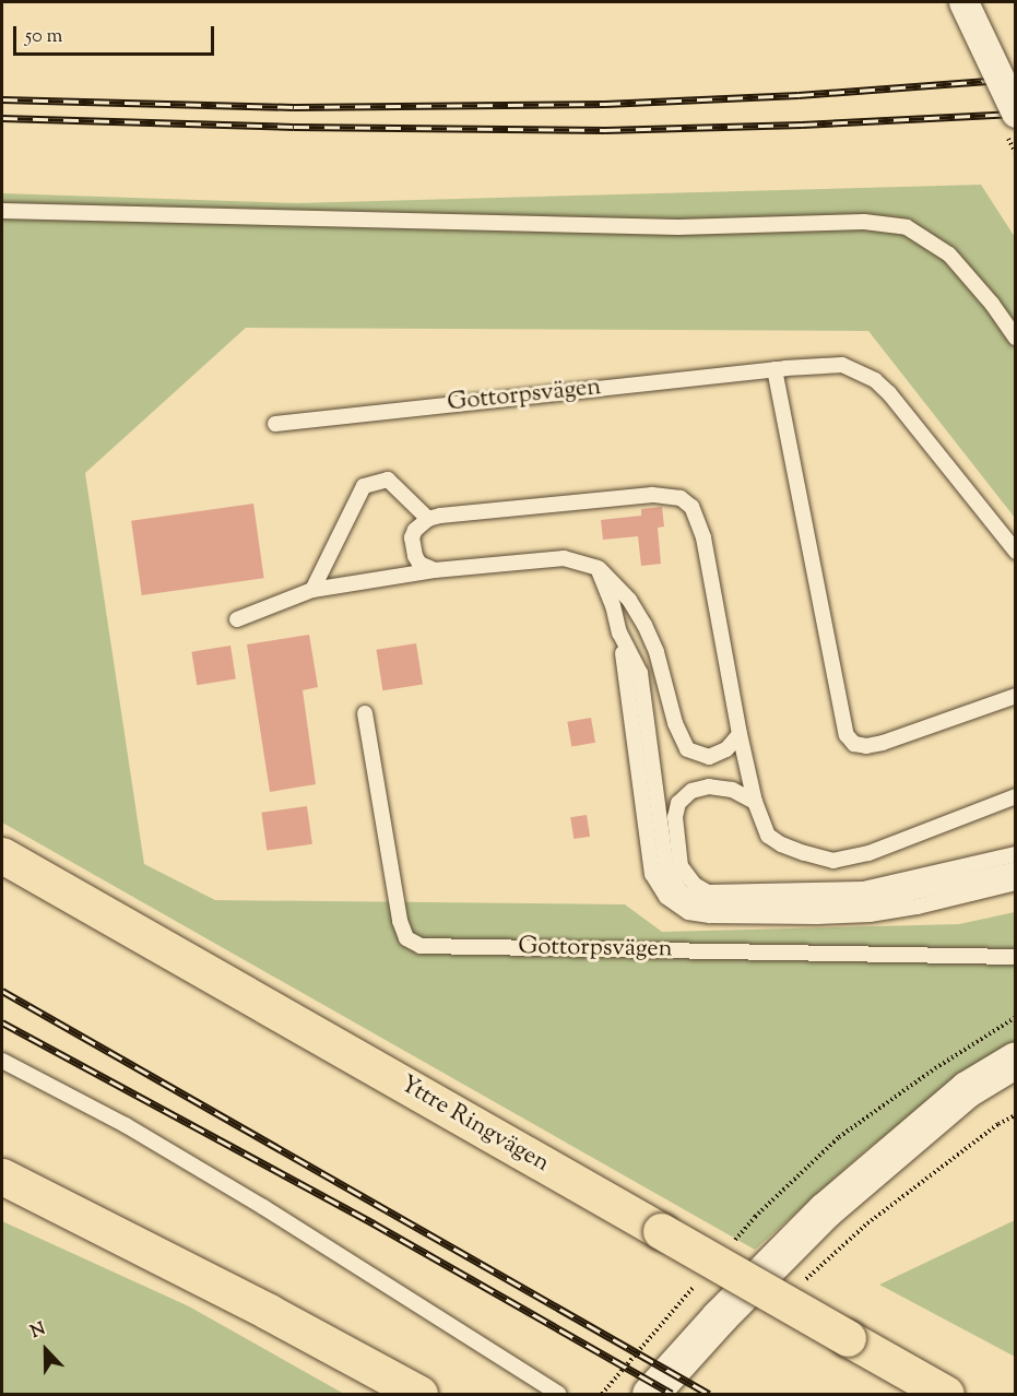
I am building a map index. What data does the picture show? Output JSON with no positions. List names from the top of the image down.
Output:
{
  "streets": {
    "highway": ["Yttre Ringvägen"],
    "lane": ["Gottorpsvägen"]
  },
  "scale_bar": "50 m",
  "north": "top"
}
